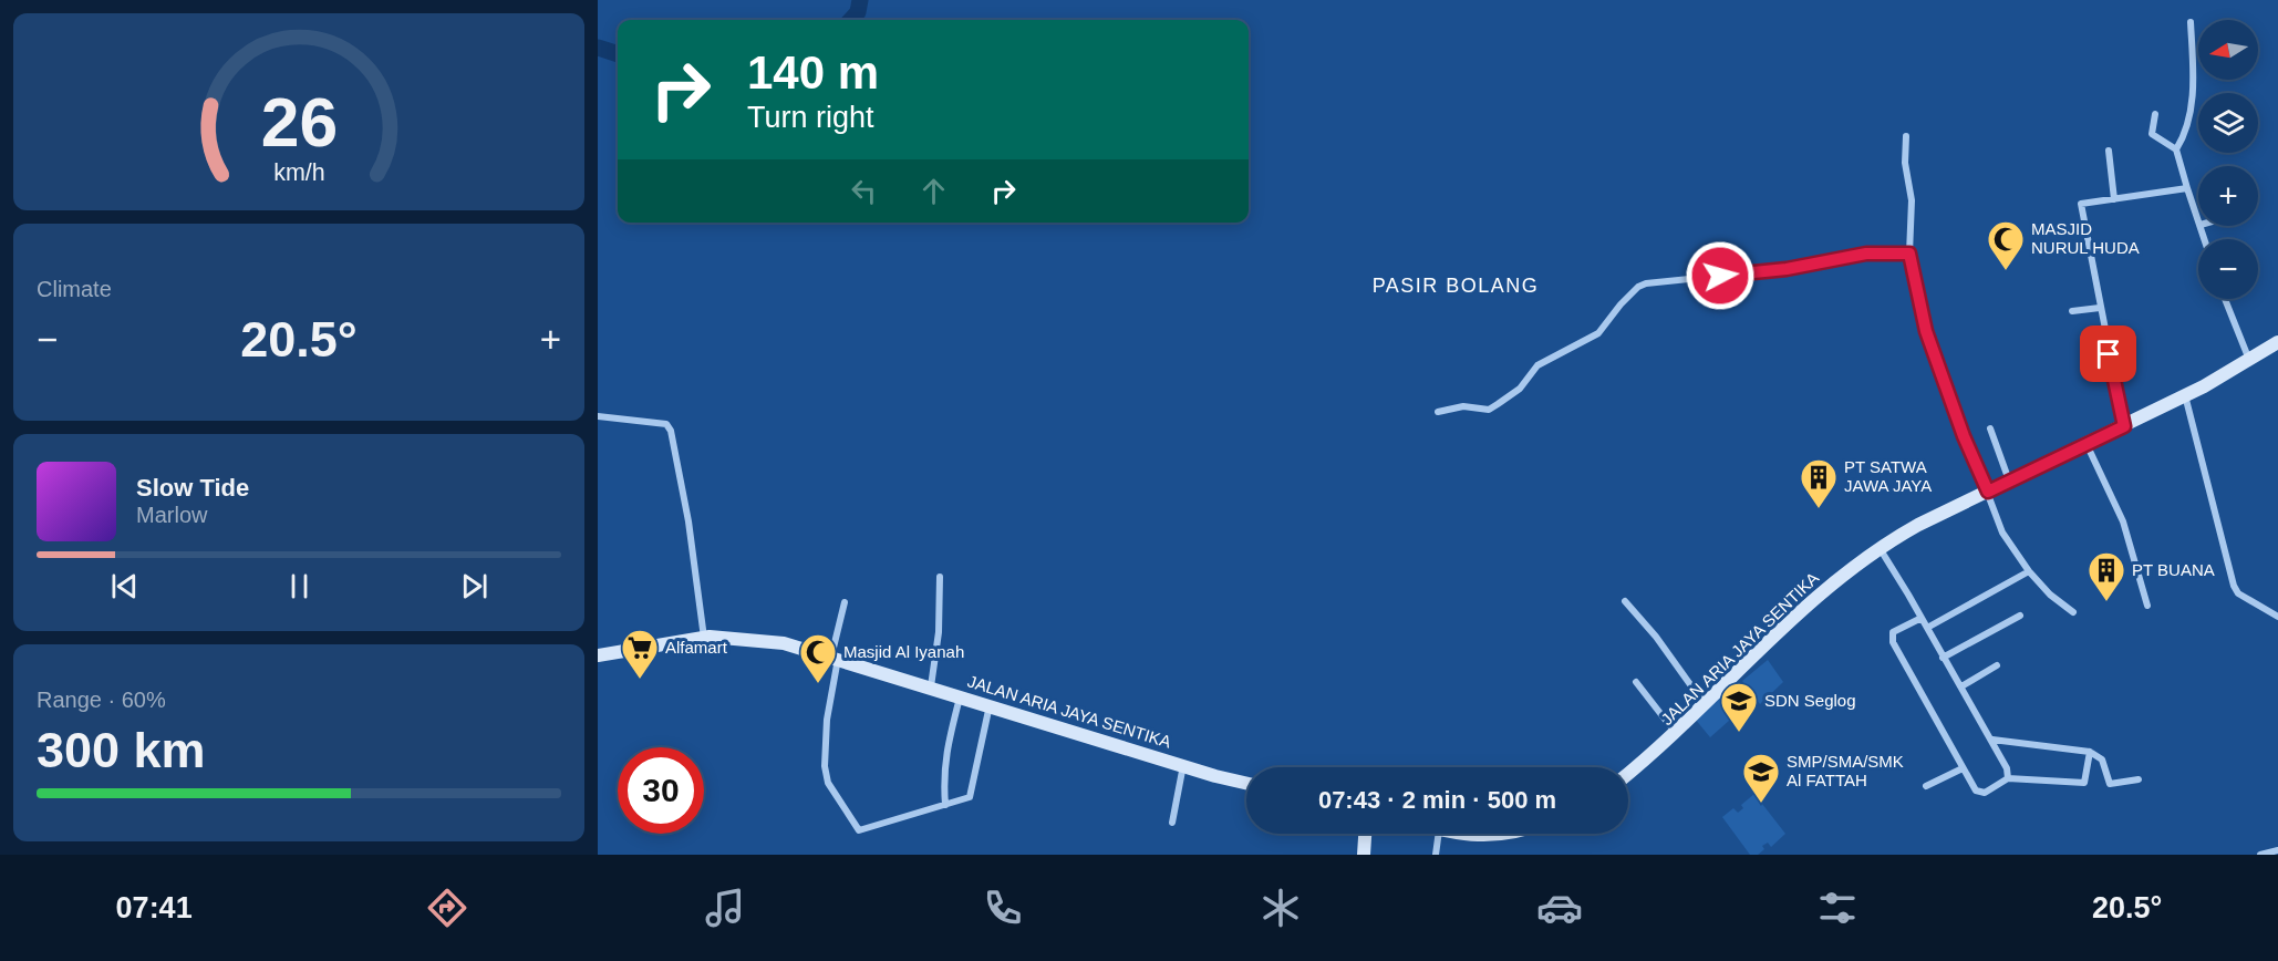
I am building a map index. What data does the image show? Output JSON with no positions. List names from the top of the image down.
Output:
{
  "streets": {
    "street": ["JALAN ARIA JAYA SENTIKA"]
  },
  "districts": ["PASIR BOLANG"],
  "places": {
    "mosque": ["MASJID NURUL HUDA", "Masjid Al Iyanah"],
    "building": ["PT SATWA JAWA JAYA", "PT BUANA"],
    "supermarket": ["Alfamart"],
    "school or university": ["SDN Seglog", "SMP/SMA/SMK Al FATTAH"]
  },
  "north": "left",
  "page": {
    "map_buttons": ["+", "−"],
    "turn": ["140 m", "Turn right"],
    "tile": [
      "Climate",
      ["Range · 60%", "300 km"]
    ],
    "heat": ["−", "20.5°", "+"],
    "song": ["Slow Tide", "Marlow"],
    "limit": "30",
    "trip": "07:43 · 2 min · 500 m",
    "tabs": ["07:41", "20.5°"],
    "gauge": ["26", "km/h"]
  }
}
